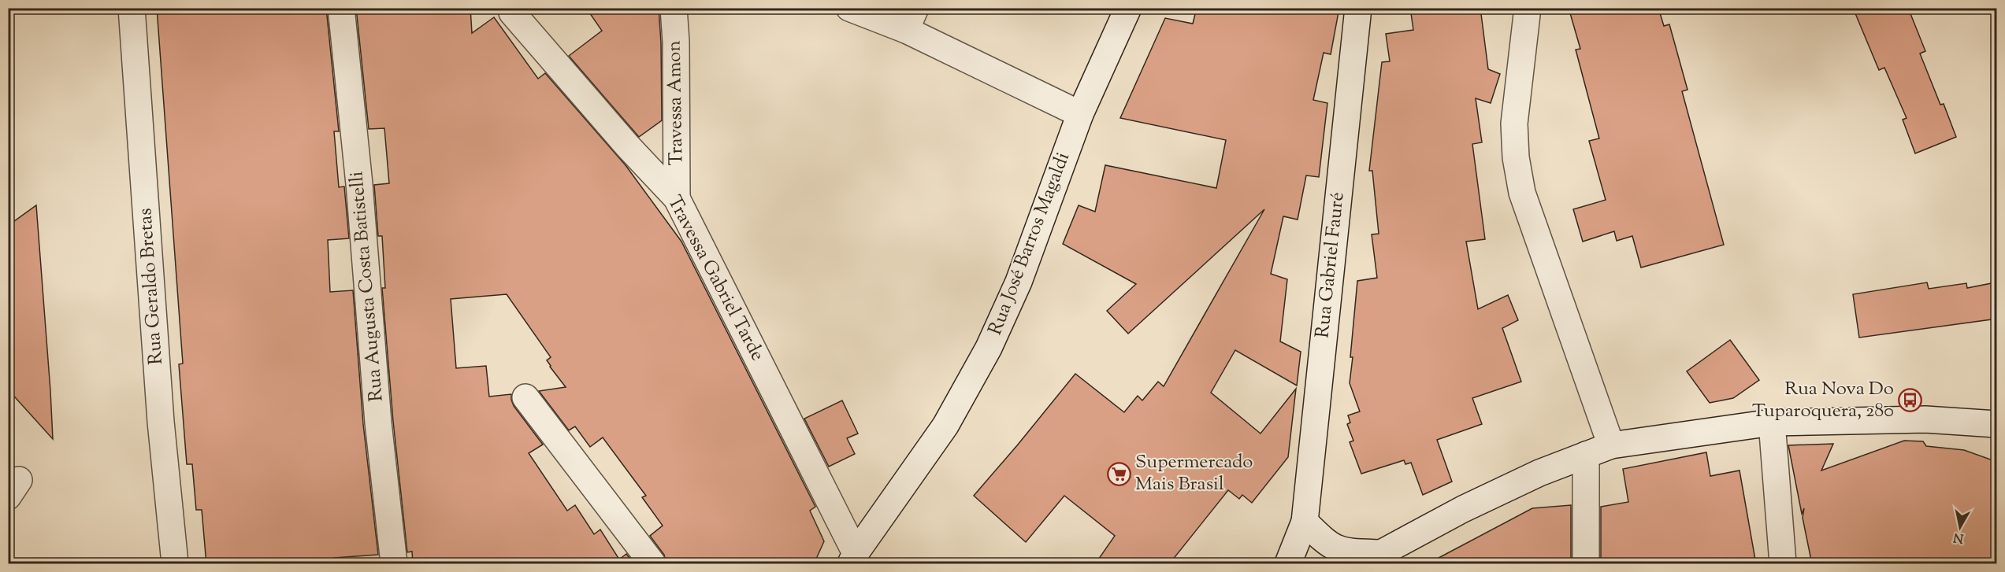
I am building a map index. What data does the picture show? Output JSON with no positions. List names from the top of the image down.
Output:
{
  "streets": {
    "street": [
      "Travessa Amon",
      "Rua José Barros Magaldi",
      "Rua Gabriel Fauré",
      "Travessa Gabriel Tarde",
      "Rua Geraldo Bretas",
      "Rua Augusta Costa Batistelli"
    ]
  },
  "crossings": [
    ["Travessa Amon", "Travessa Gabriel Tarde"],
    ["Rua José Barros Magaldi", "Travessa Gabriel Tarde"]
  ],
  "places": {
    "bus stop": ["Rua Nova Do Tuparoquera, 280"],
    "supermarket": ["Supermercado Mais Brasil"]
  },
  "north": "bottom"
}
